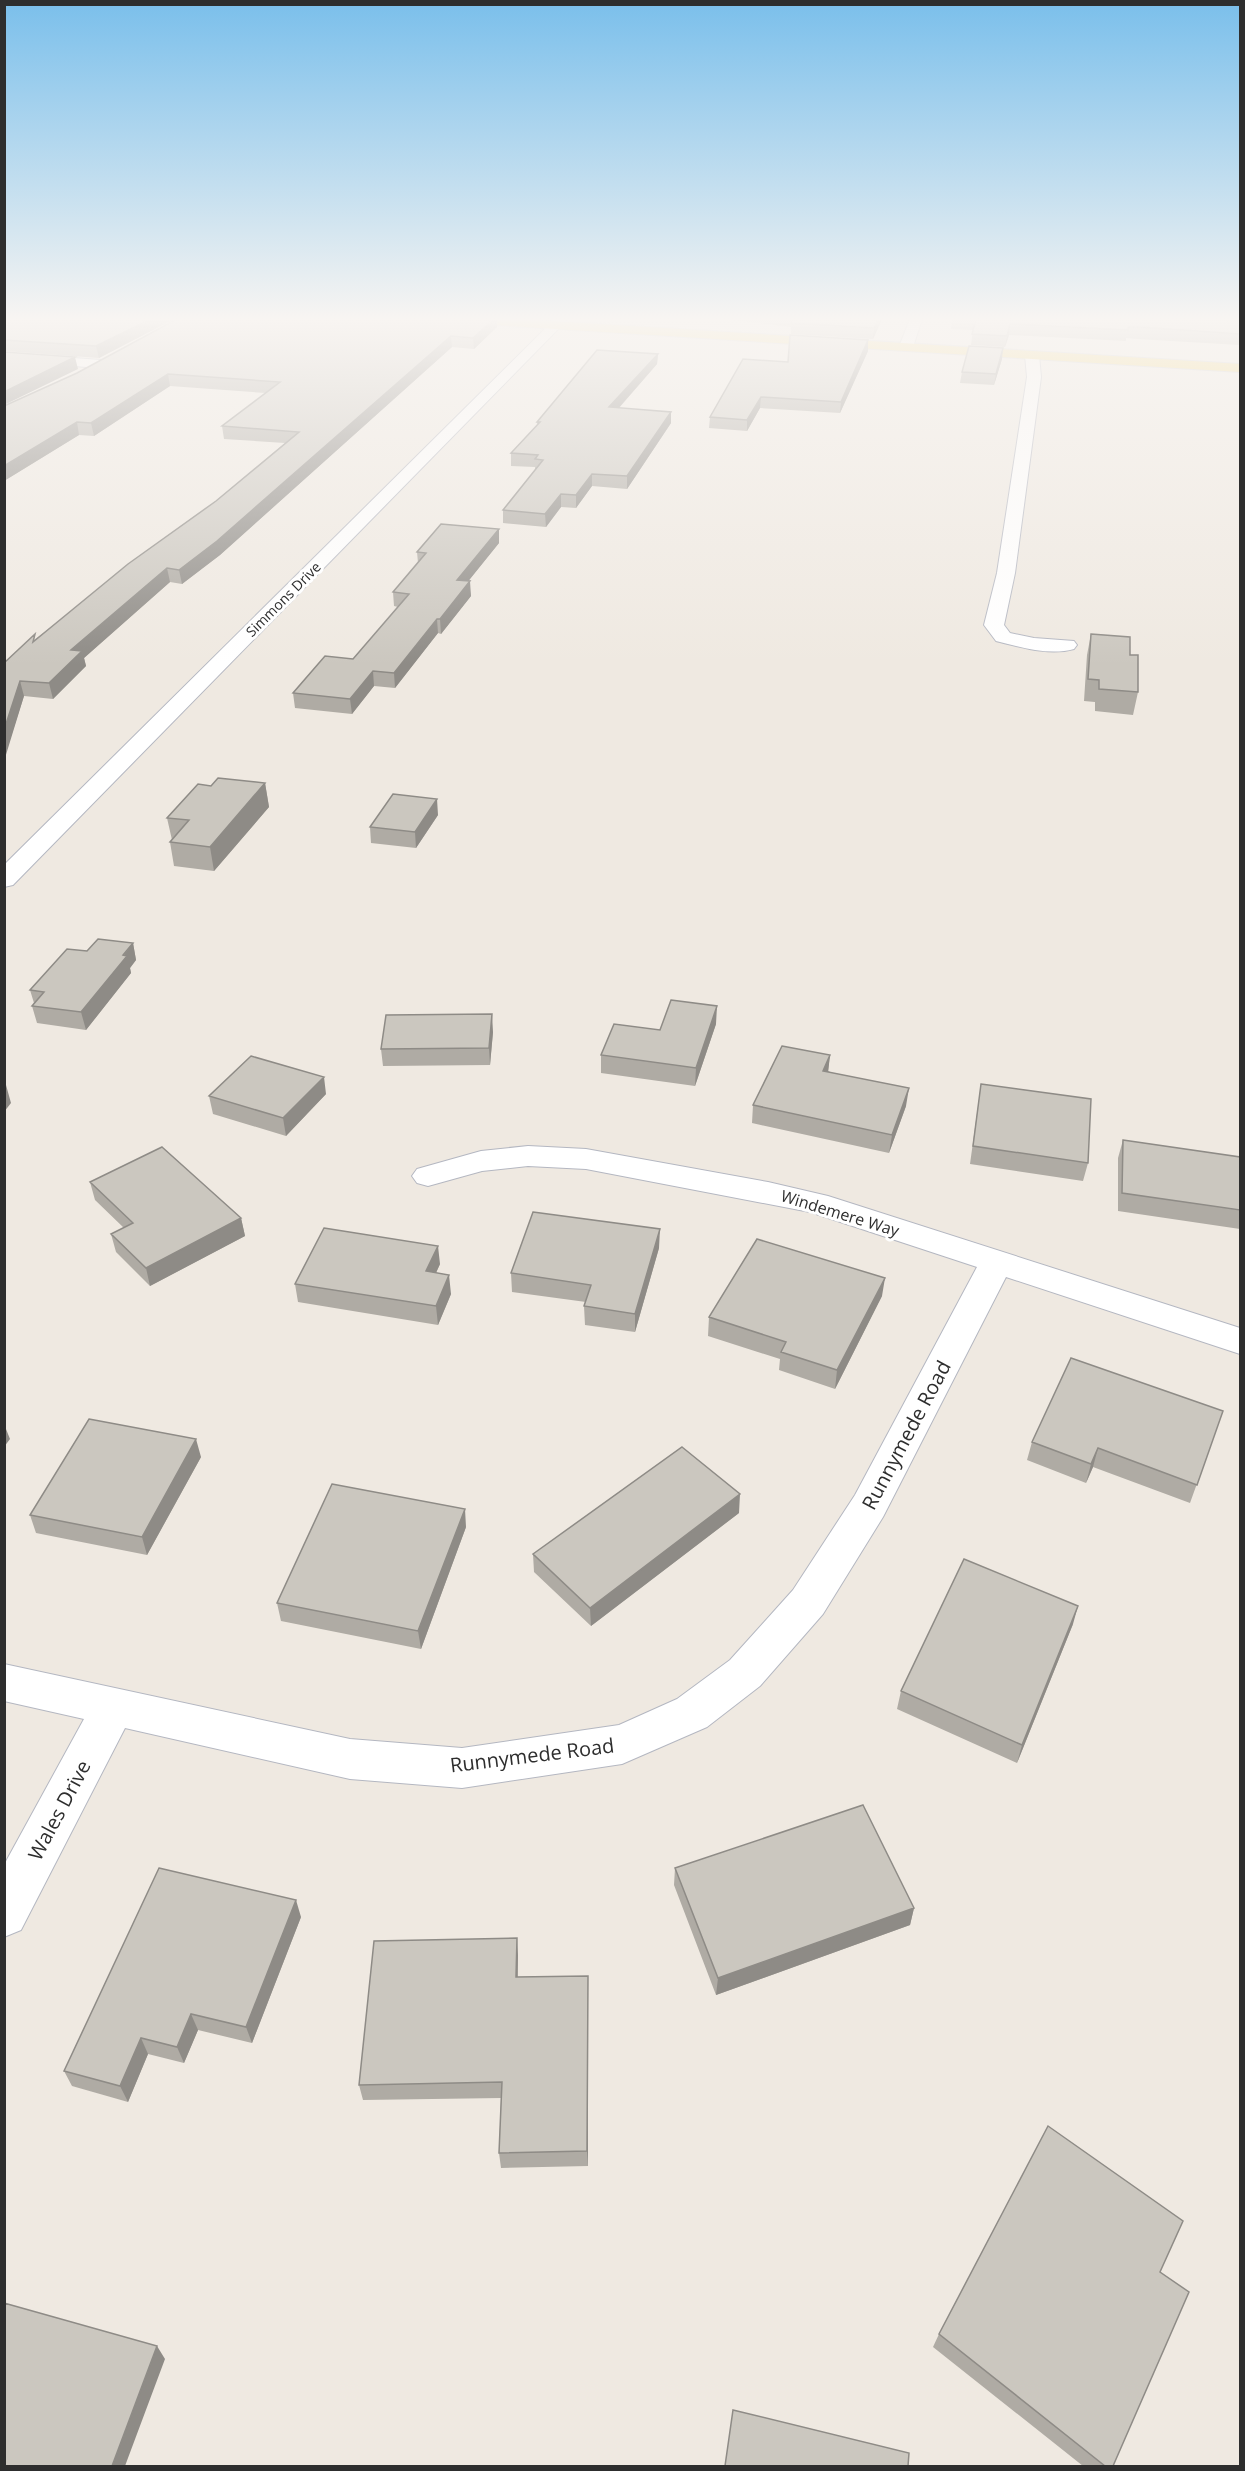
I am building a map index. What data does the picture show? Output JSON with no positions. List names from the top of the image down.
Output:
{
  "streets": {
    "street": [
      "Simmons Drive",
      "Windemere Way",
      "Runnymede Road",
      "Wales Drive"
    ]
  },
  "crossings": [
    ["Windemere Way", "Runnymede Road"],
    ["Runnymede Road", "Wales Drive"]
  ]
}
